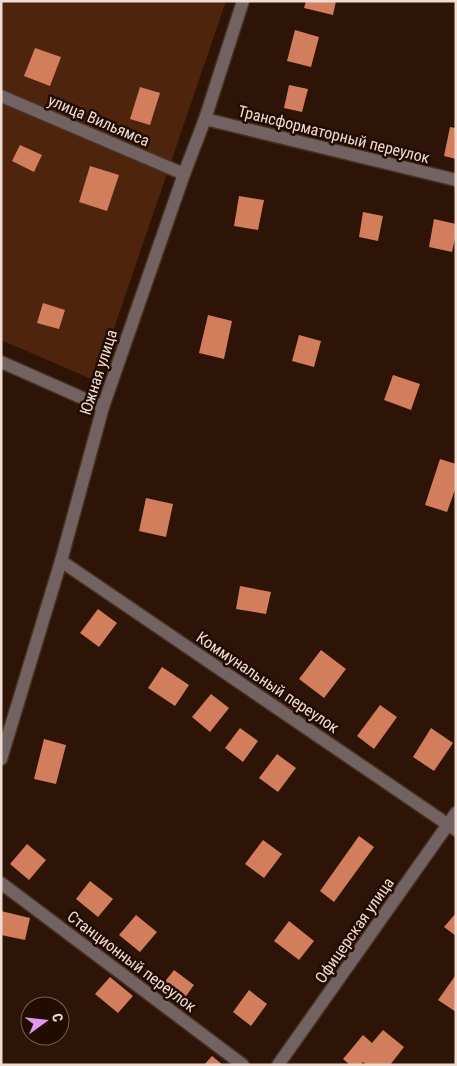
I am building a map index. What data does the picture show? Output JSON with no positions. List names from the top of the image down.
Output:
{
  "streets": {
    "street": [
      "улица Вильямса",
      "Трансформаторный переулок",
      "Южная улица",
      "Коммунальный переулок",
      "Офицерская улица",
      "Станционный переулок"
    ]
  },
  "crossings": [
    ["улица Вильямса", "Южная улица"],
    ["Трансформаторный переулок", "Южная улица"],
    ["Южная улица", "Коммунальный переулок"],
    ["Коммунальный переулок", "Офицерская улица"]
  ],
  "north": "right"
}
